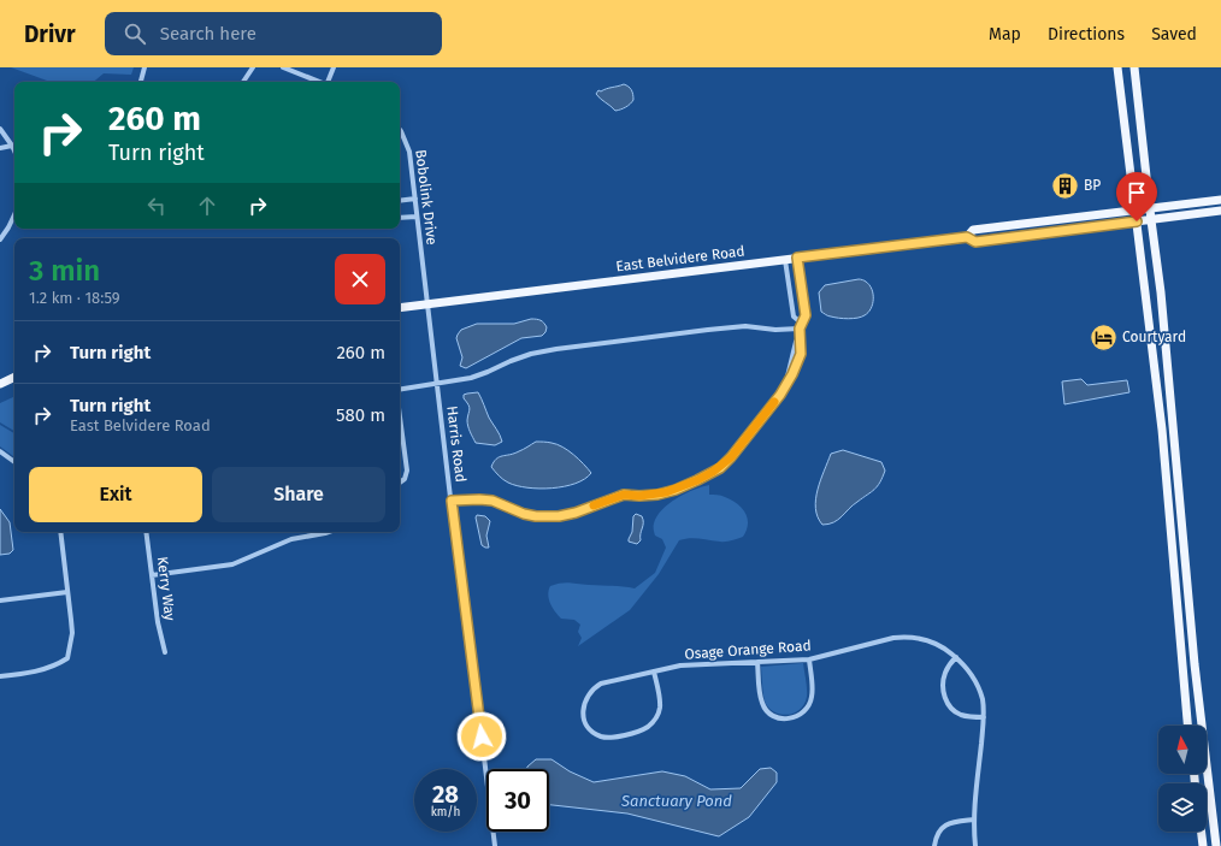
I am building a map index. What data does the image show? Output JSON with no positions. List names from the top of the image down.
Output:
{
  "streets": {
    "main road": ["East Belvidere Road"],
    "street": [
      "Bobolink Drive",
      "Harris Road",
      "Kerry Way",
      "Osage Orange Road"
    ]
  },
  "crossings": [
    ["Bobolink Drive", "East Belvidere Road"],
    ["Bobolink Drive", "Harris Road"],
    ["East Belvidere Road", "Harris Road"]
  ],
  "water": ["Sanctuary Pond"],
  "places": {
    "building": ["BP"],
    "hotel": ["Courtyard"]
  },
  "north": "top",
  "page": {
    "header": "Drivr",
    "search": "Search here",
    "nav": ["Map", "Directions", "Saved"],
    "turn": ["260 m", "Turn right"],
    "heading": ["3 min", "1.2 km · 18:59"],
    "list": [
      {
        "name": "Turn right",
        "value": "260 m"
      },
      {
        "name": "Turn right",
        "note": "East Belvidere Road",
        "value": "580 m"
      }
    ],
    "buttons": ["Exit", "Share"],
    "speed": "28 km/h",
    "limit": "30"
  }
}
